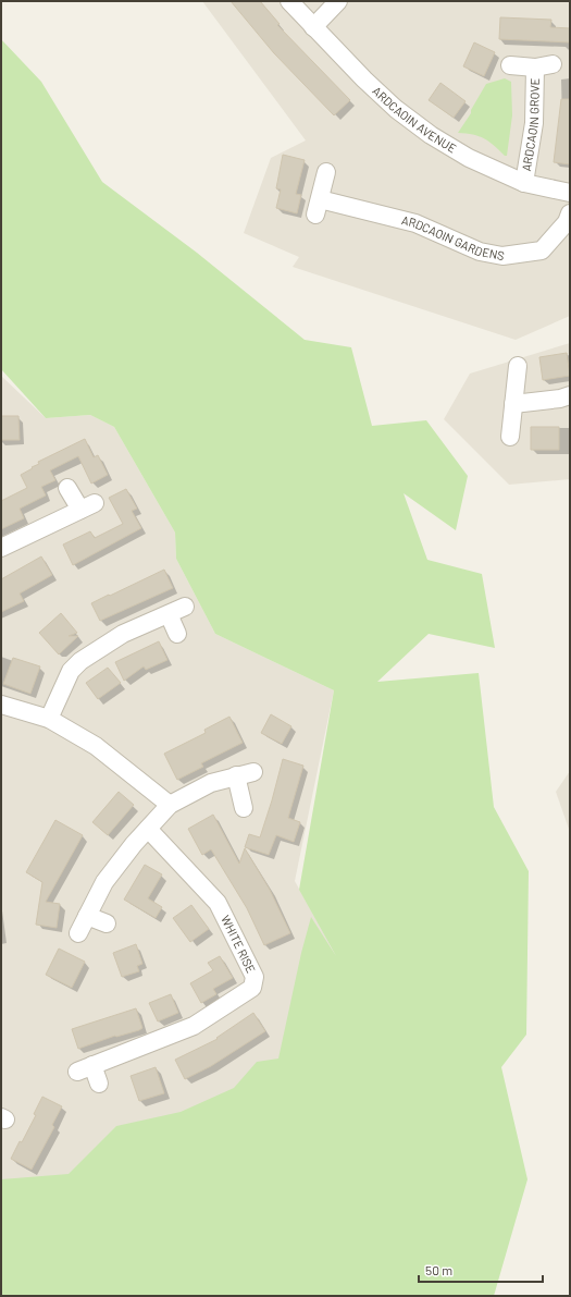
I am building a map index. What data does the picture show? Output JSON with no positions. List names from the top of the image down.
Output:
{
  "streets": {
    "street": [
      "ARDCAOIN AVENUE",
      "ARDCAOIN GROVE",
      "ARDCAOIN GARDENS",
      "WHITE RISE"
    ]
  },
  "crossings": [
    ["ARDCAOIN AVENUE", "ARDCAOIN GROVE"]
  ],
  "scale_bar": "50 m"
}
